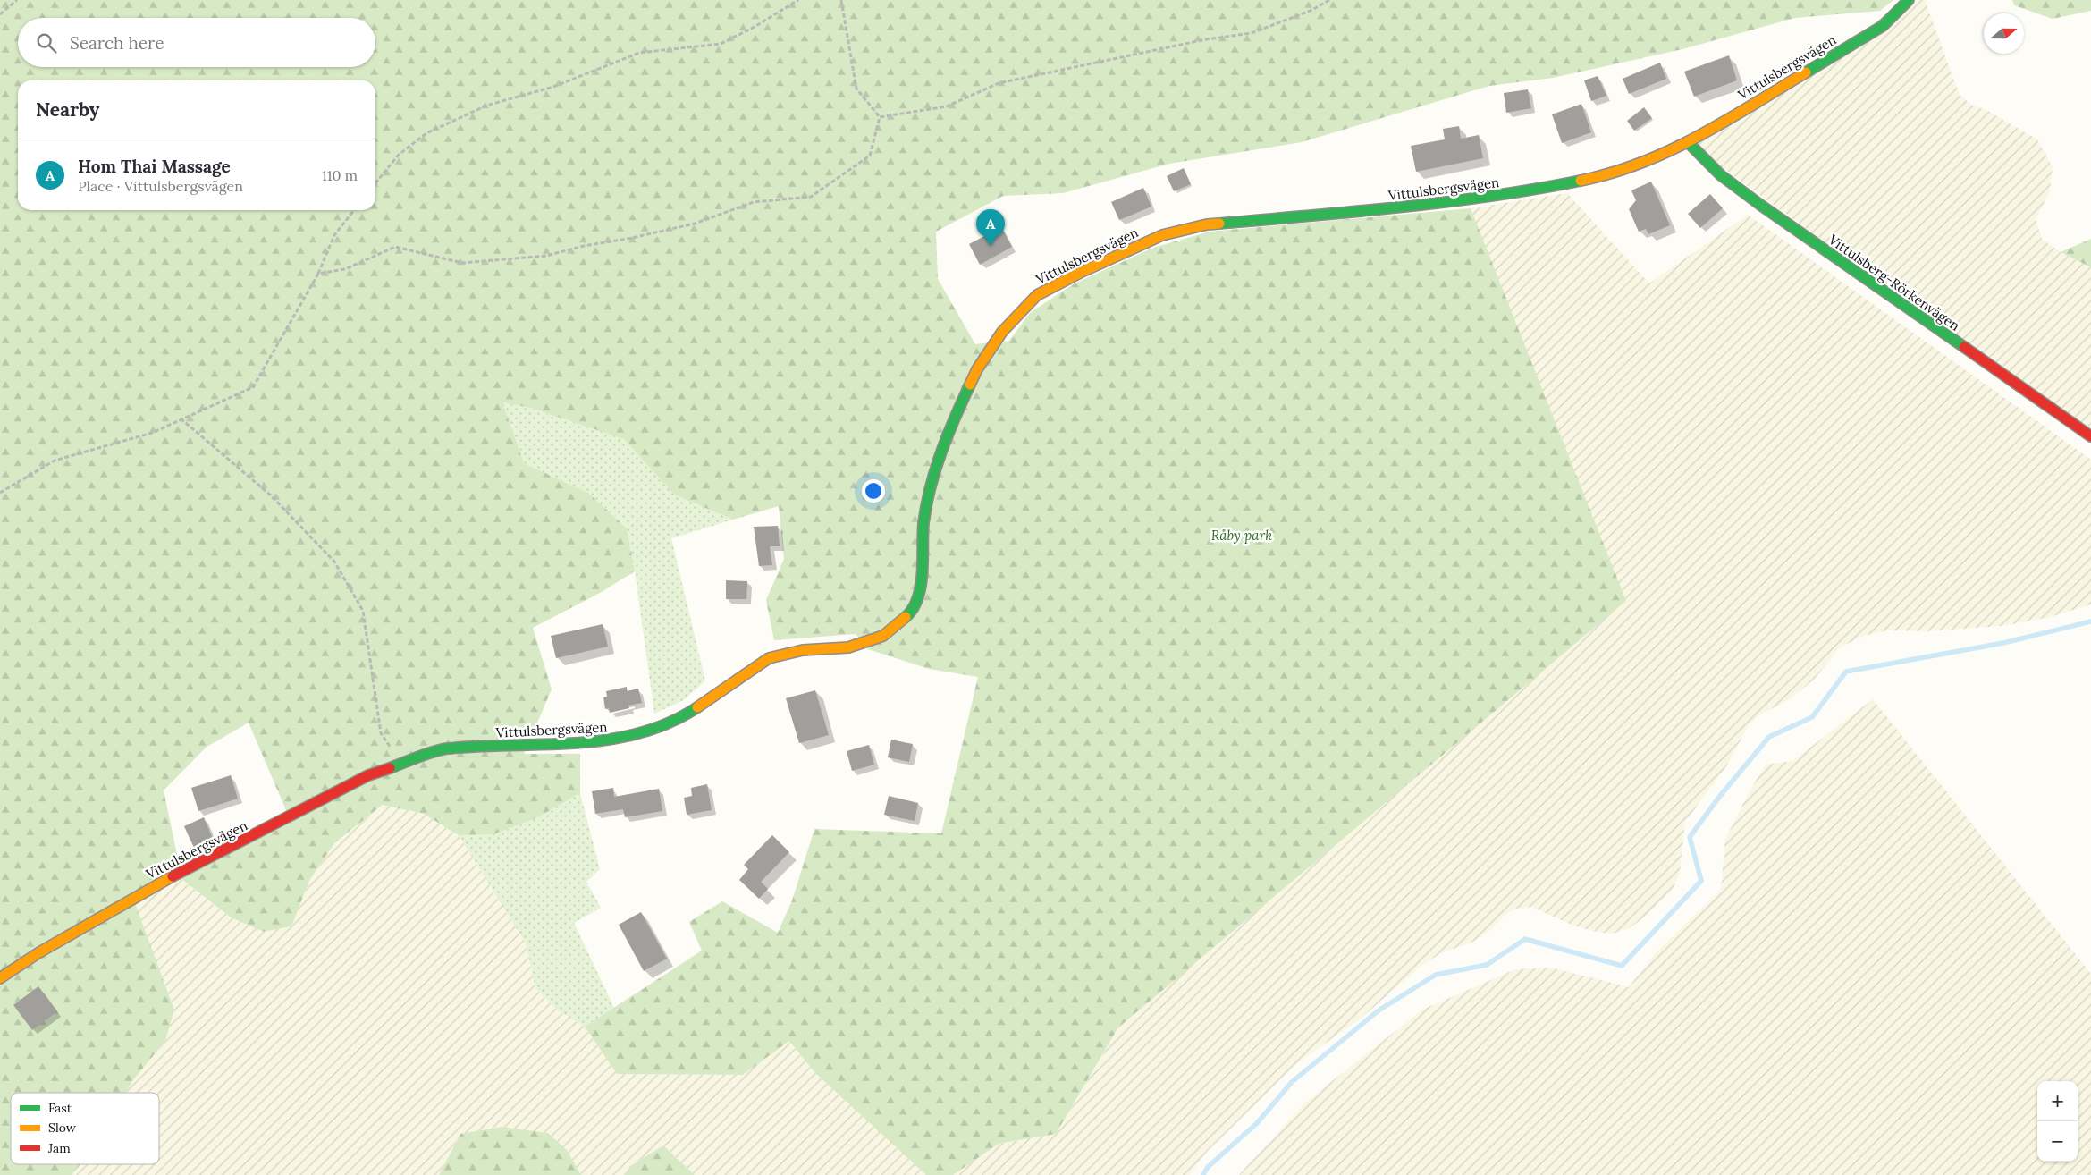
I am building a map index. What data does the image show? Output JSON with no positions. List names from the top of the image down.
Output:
{
  "streets": {
    "street": ["Vittulsbergsvägen", "Vittulsberg-Rörkenvägen"]
  },
  "crossings": [
    ["Vittulsbergsvägen", "Vittulsberg-Rörkenvägen"]
  ],
  "parks": ["Råby park"],
  "legend": ["Fast", "Slow", "Jam"],
  "north": "right",
  "page": {
    "search": "Search here",
    "heading": "Nearby",
    "list": [
      {
        "mark": "A",
        "name": "Hom Thai Massage",
        "note": "Place · Vittulsbergsvägen",
        "value": "110 m"
      }
    ],
    "pins": "A",
    "map_buttons": ["+", "−"]
  }
}
